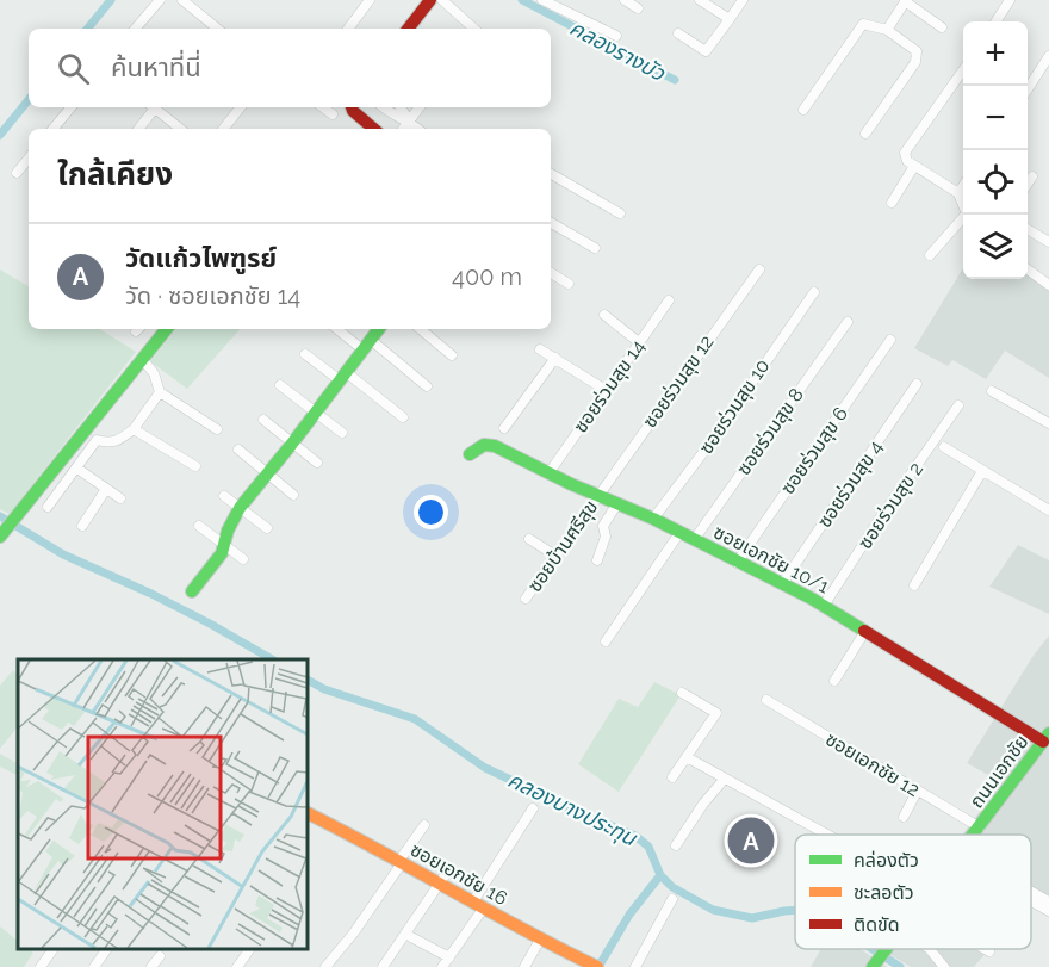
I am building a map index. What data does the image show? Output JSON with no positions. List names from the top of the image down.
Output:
{
  "streets": {
    "street": [
      "ซอยร่วมสุข 12",
      "ซอยร่วมสุข 14",
      "ซอยร่วมสุข 10",
      "ซอยร่วมสุข 8",
      "ซอยร่วมสุข 6",
      "ซอยร่วมสุข 4",
      "ซอยร่วมสุข 2",
      "ซอยบ้านศรีสุข",
      "ซอยเอกชัย 10/1",
      "ซอยเอกชัย 12",
      "ถนนเอกชัย",
      "ซอยเอกชัย 16"
    ]
  },
  "crossings": [
    ["ซอยร่วมสุข 12", "ซอยบ้านศรีสุข"],
    ["ซอยร่วมสุข 12", "ซอยเอกชัย 10/1"],
    ["ซอยร่วมสุข 14", "ซอยเอกชัย 10/1"],
    ["ซอยร่วมสุข 10", "ซอยเอกชัย 10/1"],
    ["ซอยร่วมสุข 8", "ซอยเอกชัย 10/1"],
    ["ซอยร่วมสุข 6", "ซอยเอกชัย 10/1"],
    ["ซอยร่วมสุข 4", "ซอยเอกชัย 10/1"],
    ["ซอยร่วมสุข 2", "ซอยเอกชัย 10/1"],
    ["ซอยบ้านศรีสุข", "ซอยเอกชัย 10/1"],
    ["ซอยเอกชัย 10/1", "ถนนเอกชัย"],
    ["ซอยเอกชัย 12", "ถนนเอกชัย"]
  ],
  "water": ["คลองรางบัว", "คลองบางประทุน"],
  "legend": ["คล่องตัว", "ชะลอตัว", "ติดขัด"],
  "page": {
    "map_buttons": ["+", "−"],
    "search": "ค้นหาที่นี่",
    "heading": "ใกล้เคียง",
    "list": [
      {
        "mark": "A",
        "name": "วัดแก้วไพฑูรย์",
        "note": "วัด · ซอยเอกชัย 14",
        "value": "400 m"
      }
    ],
    "pins": "A"
  }
}
